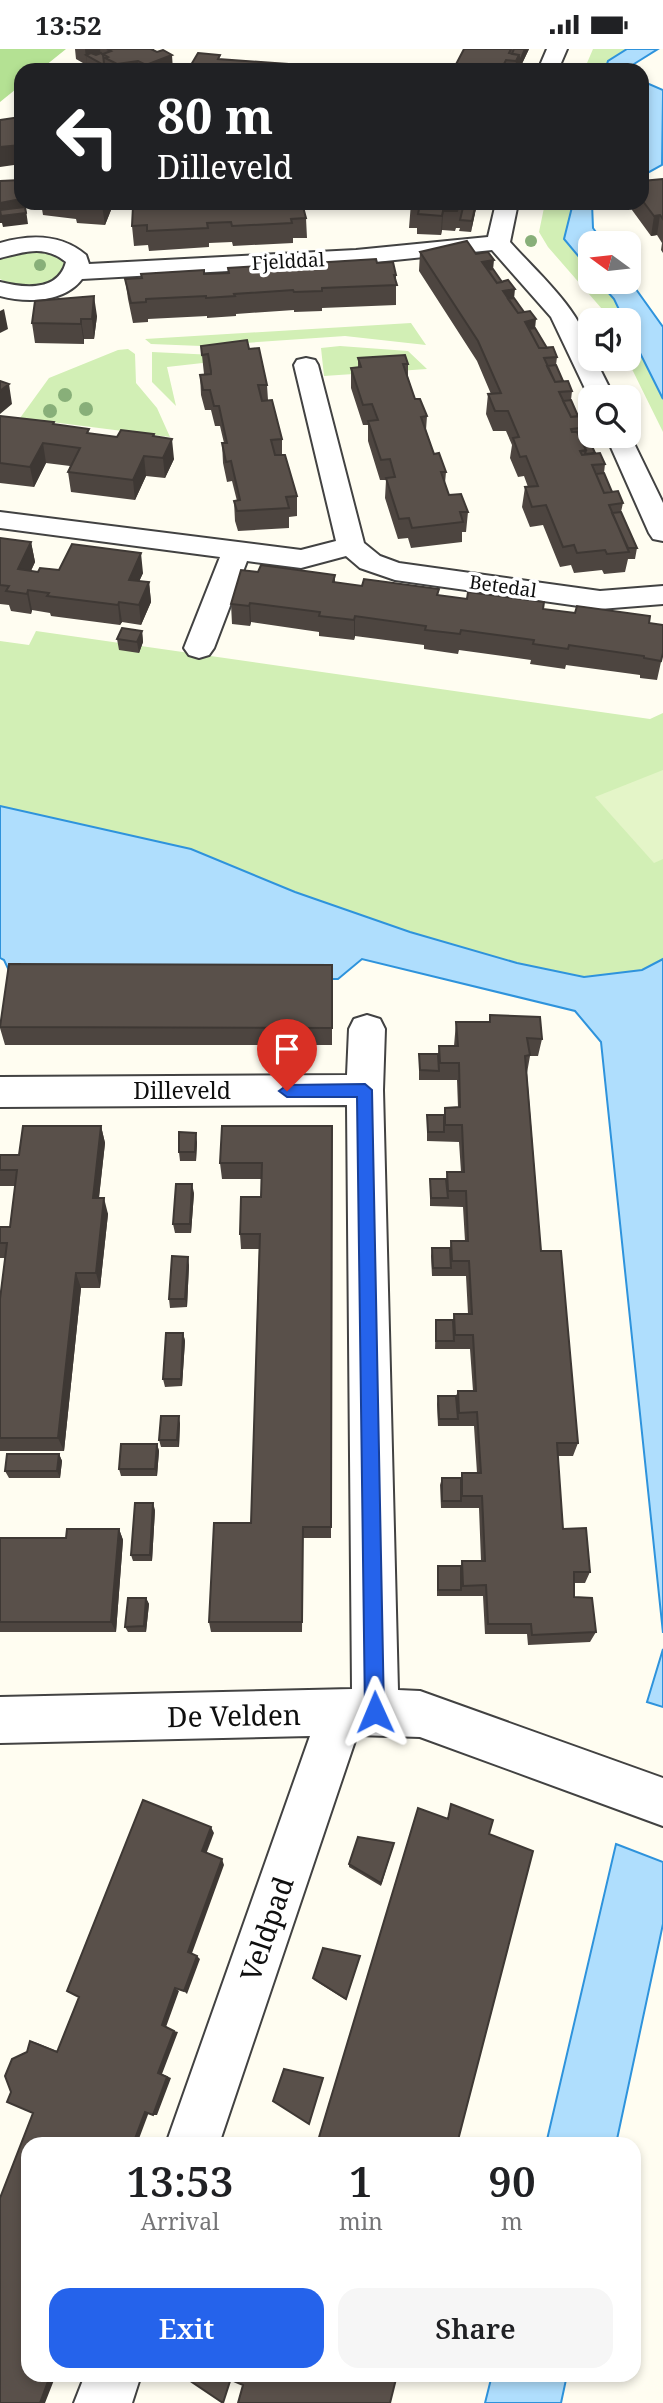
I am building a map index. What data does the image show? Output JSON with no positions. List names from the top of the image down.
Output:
{
  "streets": {
    "street": [
      "Fjelddal",
      "Betedal",
      "Dilleveld",
      "De Velden",
      "Veldpad"
    ]
  },
  "crossings": [
    ["Dilleveld", "Veldpad"],
    ["De Velden", "Veldpad"]
  ],
  "north": "left",
  "page": {
    "status": "13:52",
    "turn": ["80 m", "Dilleveld"],
    "eta": [
      "13:53",
      "Arrival",
      "1",
      "min",
      "90",
      "m"
    ],
    "buttons": ["Exit", "Share"]
  }
}
